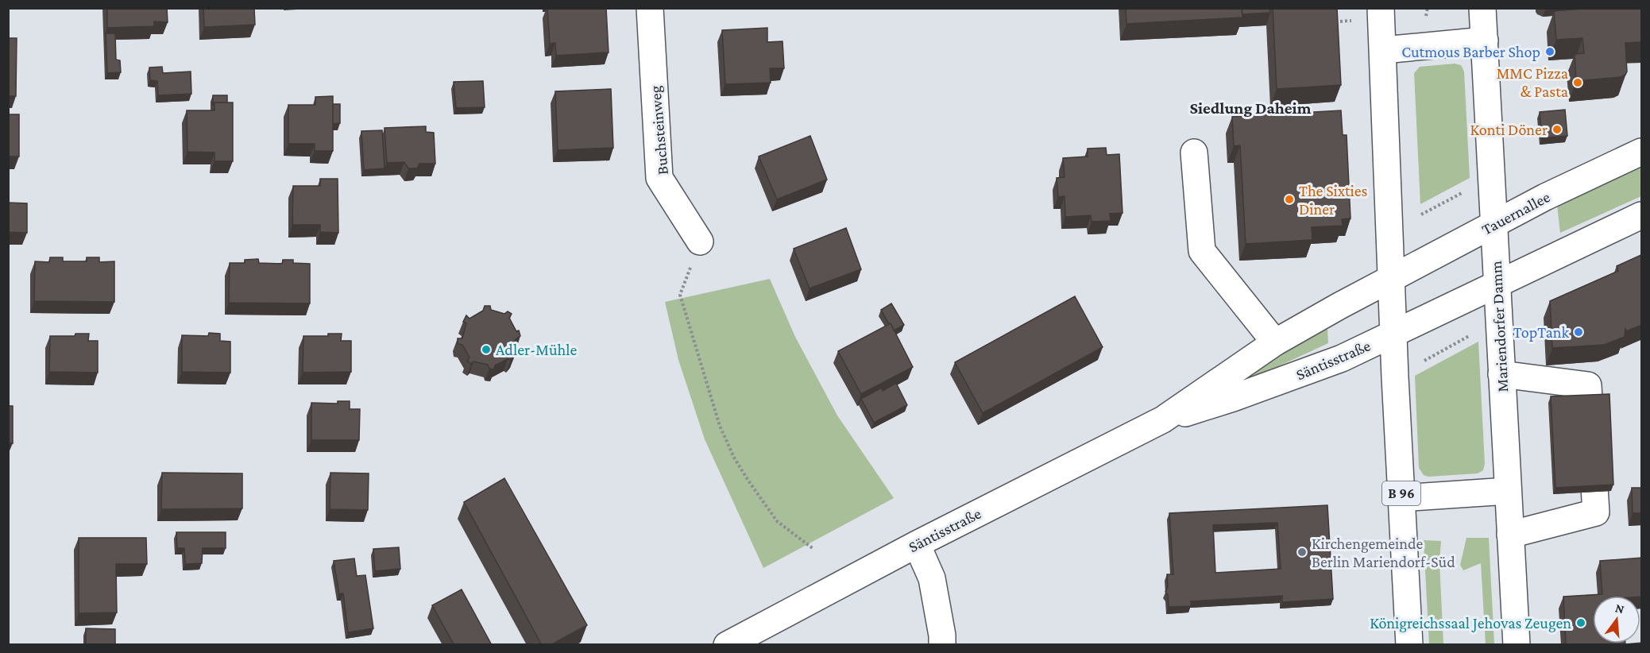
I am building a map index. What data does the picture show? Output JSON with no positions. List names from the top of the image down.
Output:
{
  "streets": {
    "street": [
      "Buchsteinweg",
      "Tauernallee",
      "Mariendorfer Damm",
      "Säntisstraße",
      "B 96"
    ]
  },
  "crossings": [
    ["Tauernallee", "Mariendorfer Damm"],
    ["Tauernallee", "Säntisstraße"],
    ["Tauernallee", "B 96"],
    ["Mariendorfer Damm", "Säntisstraße"],
    ["Säntisstraße", "B 96"]
  ],
  "districts": ["Siedlung Daheim"],
  "places": [
    "Cutmous Barber Shop",
    "MMC Pizza & Pasta",
    "Konti Döner",
    "The Sixties Diner",
    "TopTank",
    "Adler-Mühle",
    "Kirchengemeinde Berlin Mariendorf-Süd",
    "Königreichssaal Jehovas Zeugen"
  ],
  "north": "top"
}
